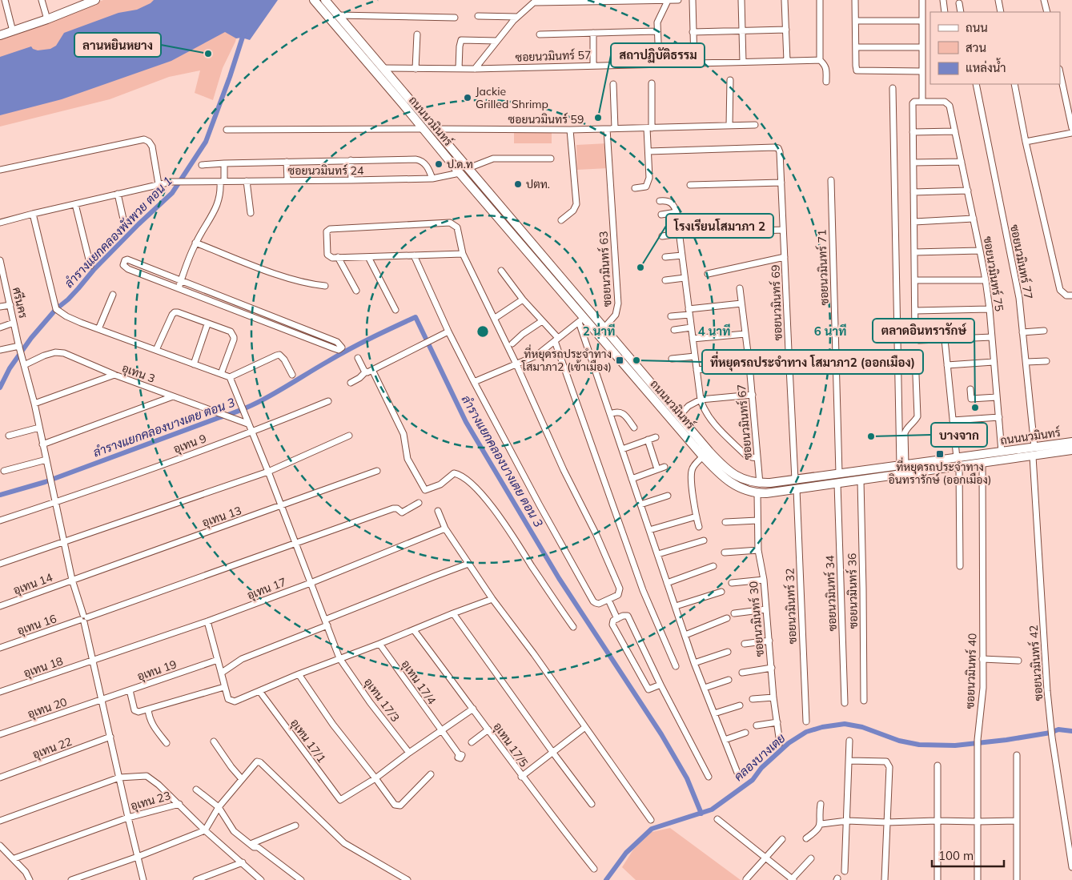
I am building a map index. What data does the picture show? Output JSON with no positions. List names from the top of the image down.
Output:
{
  "streets": {
    "main road": ["ถนนนวมินทร์"],
    "street": [
      "ซอยนวมินทร์ 57",
      "ซอยนวมินทร์ 59",
      "ซอยนวมินทร์ 24",
      "ซอยนวมินทร์ 77",
      "ซอยนวมินทร์ 71",
      "ซอยนวมินทร์ 63",
      "ซอยนวมินทร์ 75",
      "ศรีนคร",
      "ซอยนวมินทร์ 69",
      "อุเทน 3",
      "ซอยนวมินทร์ 67",
      "อุเทน 9",
      "อุเทน 13",
      "อุเทน 14",
      "อุเทน 17",
      "ซอยนวมินทร์ 36",
      "ซอยนวมินทร์ 34",
      "ซอยนวมินทร์ 32",
      "ซอยนวมินทร์ 30",
      "อุเทน 16",
      "ซอยนวมินทร์ 42",
      "อุเทน 18",
      "อุเทน 19",
      "ซอยนวมินทร์ 40",
      "อุเทน 17/4",
      "อุเทน 17/3",
      "อุเทน 20",
      "อุเทน 17/1",
      "อุเทน 17/5",
      "อุเทน 22",
      "อุเทน 23"
    ]
  },
  "crossings": [
    ["ซอยนวมินทร์ 57", "ถนนนวมินทร์"],
    ["ซอยนวมินทร์ 59", "ถนนนวมินทร์"],
    ["ซอยนวมินทร์ 59", "ซอยนวมินทร์ 63"],
    ["ถนนนวมินทร์", "ซอยนวมินทร์ 24"],
    ["ถนนนวมินทร์", "ซอยนวมินทร์ 77"],
    ["ถนนนวมินทร์", "ซอยนวมินทร์ 71"],
    ["ถนนนวมินทร์", "ซอยนวมินทร์ 63"],
    ["ถนนนวมินทร์", "ซอยนวมินทร์ 75"],
    ["ถนนนวมินทร์", "ซอยนวมินทร์ 69"],
    ["ถนนนวมินทร์", "ซอยนวมินทร์ 67"],
    ["ถนนนวมินทร์", "ซอยนวมินทร์ 36"],
    ["ถนนนวมินทร์", "ซอยนวมินทร์ 34"],
    ["ถนนนวมินทร์", "ซอยนวมินทร์ 32"],
    ["ถนนนวมินทร์", "ซอยนวมินทร์ 30"],
    ["ถนนนวมินทร์", "ซอยนวมินทร์ 42"],
    ["ถนนนวมินทร์", "ซอยนวมินทร์ 40"],
    ["ศรีนคร", "อุเทน 3"],
    ["ศรีนคร", "อุเทน 9"],
    ["ศรีนคร", "อุเทน 13"],
    ["ศรีนคร", "อุเทน 14"],
    ["ศรีนคร", "อุเทน 17"],
    ["ศรีนคร", "อุเทน 16"],
    ["ศรีนคร", "อุเทน 18"],
    ["ศรีนคร", "อุเทน 19"],
    ["ศรีนคร", "อุเทน 20"],
    ["ศรีนคร", "อุเทน 22"],
    ["ศรีนคร", "อุเทน 23"],
    ["อุเทน 3", "อุเทน 17/3"],
    ["อุเทน 9", "อุเทน 17/3"],
    ["อุเทน 13", "อุเทน 14"],
    ["อุเทน 13", "อุเทน 17/3"],
    ["อุเทน 17", "อุเทน 18"],
    ["อุเทน 17", "อุเทน 17/3"],
    ["อุเทน 16", "อุเทน 17/3"],
    ["อุเทน 19", "อุเทน 20"]
  ],
  "water": ["ลำรางแยกคลองพังพวย ตอน 1", "ลำรางแยกคลองบางเตย ตอน 3", "คลองบางเตย"],
  "places": {
    "other": [
      "ลานหยินหยาง",
      "Jackie Grilled Shrimp",
      "สถาปฏิบัติธรรม",
      "ป.ด.ท",
      "ปตท.",
      "โรงเรียนโสมาภา 2",
      "ที่หยุดรถประจำทาง โสมาภา2 (ออกเมือง)",
      "ตลาดอินทรารักษ์",
      "บางจาก"
    ],
    "transit": ["ที่หยุดรถประจำทาง โสมาภา2 (เข้าเมือง)", "ที่หยุดรถประจำทาง อินทรารักษ์ (ออกเมือง)"]
  },
  "legend": ["ถนน", "สวน", "แหล่งน้ำ"],
  "scale_bar": "100 m",
  "rings": ["2 นาที", "4 นาที", "6 นาที"]
}
